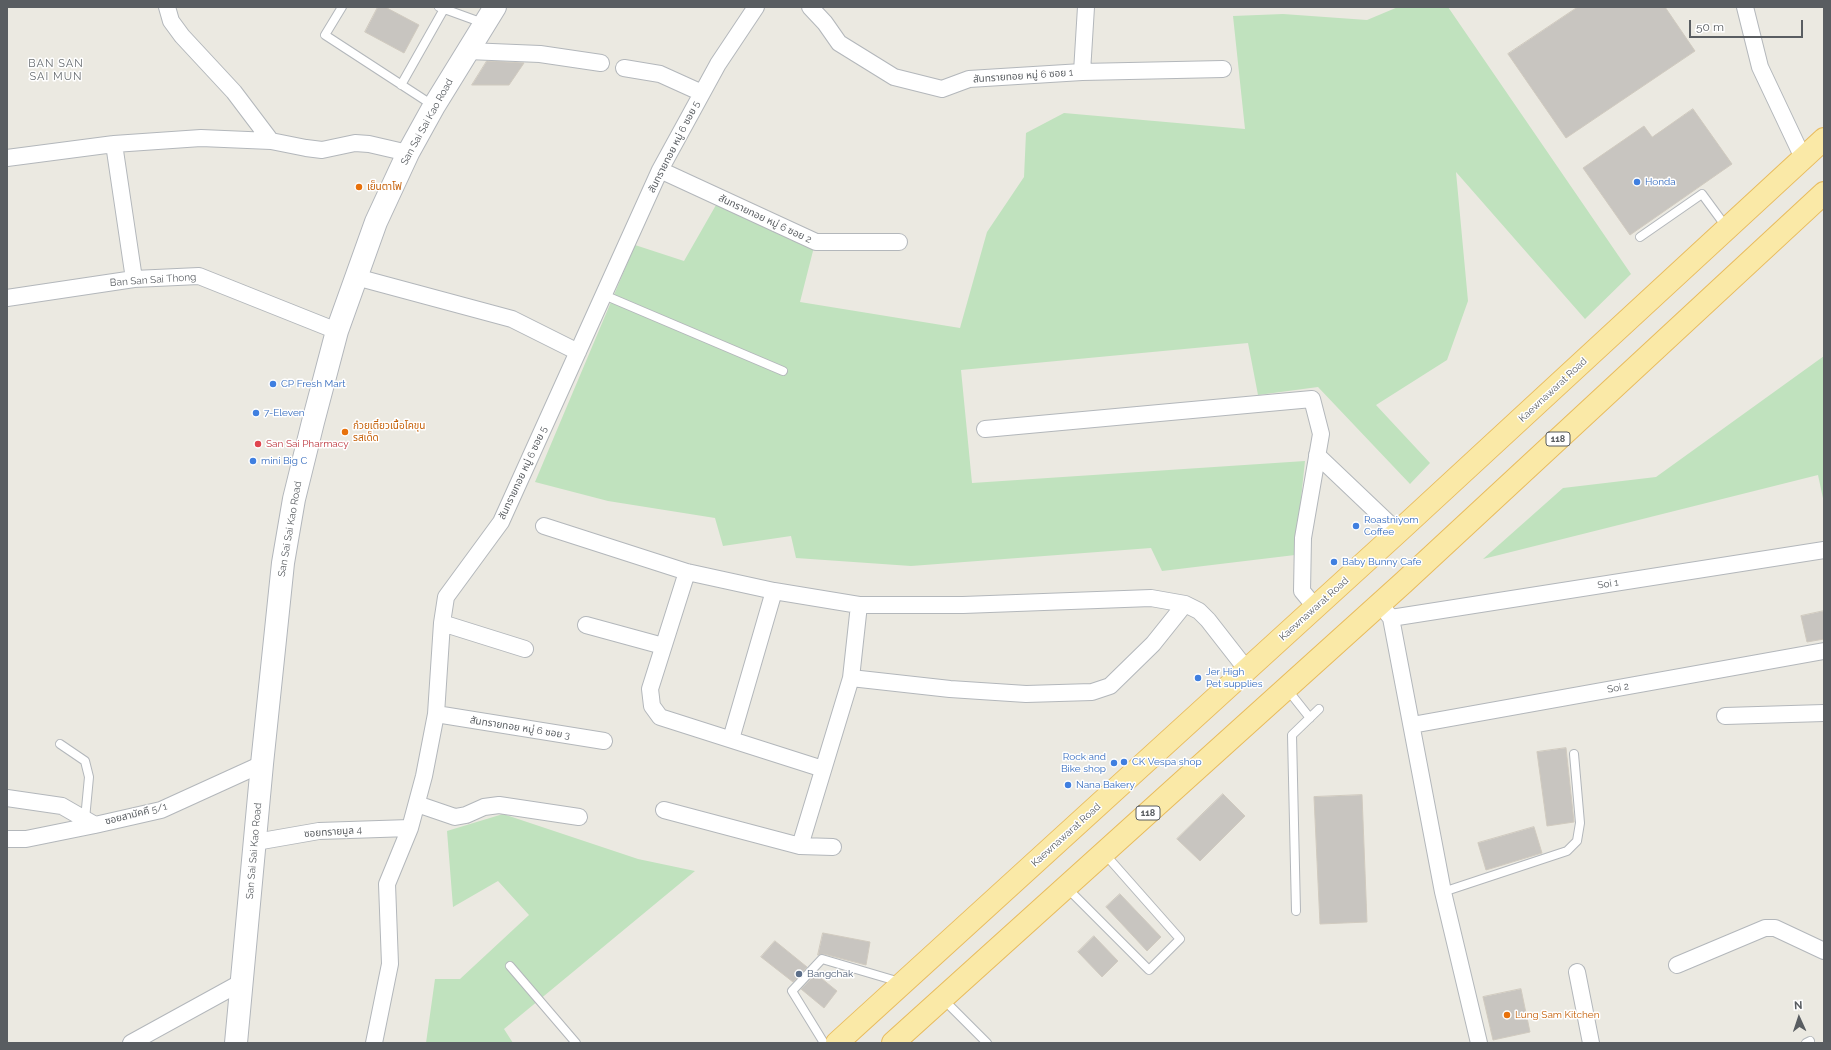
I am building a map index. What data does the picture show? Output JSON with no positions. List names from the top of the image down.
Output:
{
  "streets": {
    "main road": ["San Sai Sai Kao Road", "Kaewnawarat Road", "118"],
    "street": [
      "สันทรายทอย หมู่ 6 ซอย 1",
      "สันทรายทอย หมู่ 6 ซอย 5",
      "สันทรายทอย หมู่ 6 ซอย 2",
      "Ban San Sai Thong",
      "Soi 1",
      "Soi 2",
      "สันทรายทอย หมู่ 6 ซอย 3",
      "ซอยสามัคคี 5/1",
      "ซอยทรายมูล 4"
    ]
  },
  "crossings": [
    ["San Sai Sai Kao Road", "Ban San Sai Thong"],
    ["San Sai Sai Kao Road", "ซอยสามัคคี 5/1"],
    ["San Sai Sai Kao Road", "ซอยทรายมูล 4"],
    ["สันทรายทอย หมู่ 6 ซอย 5", "สันทรายทอย หมู่ 6 ซอย 2"],
    ["สันทรายทอย หมู่ 6 ซอย 5", "สันทรายทอย หมู่ 6 ซอย 3"],
    ["สันทรายทอย หมู่ 6 ซอย 5", "ซอยทรายมูล 4"],
    ["118", "Soi 1"]
  ],
  "districts": ["BAN SAN SAI MUN"],
  "places": [
    "Honda",
    "เย็นตาโฟ",
    "CP Fresh Mart",
    "7-Eleven",
    "ก๋วยเตี๋ยวเนื้อโคขุน รสเด็ด",
    "San Sai Pharmacy",
    "mini Big C",
    "Roastniyom Coffee",
    "Baby Bunny Cafe",
    "Jer High Pet supplies",
    "CK Vespa shop",
    "Rock and Bike shop",
    "Nana Bakery",
    "Bangchak",
    "Lung Sam Kitchen"
  ],
  "scale_bar": "50 m",
  "north": "top"
}
